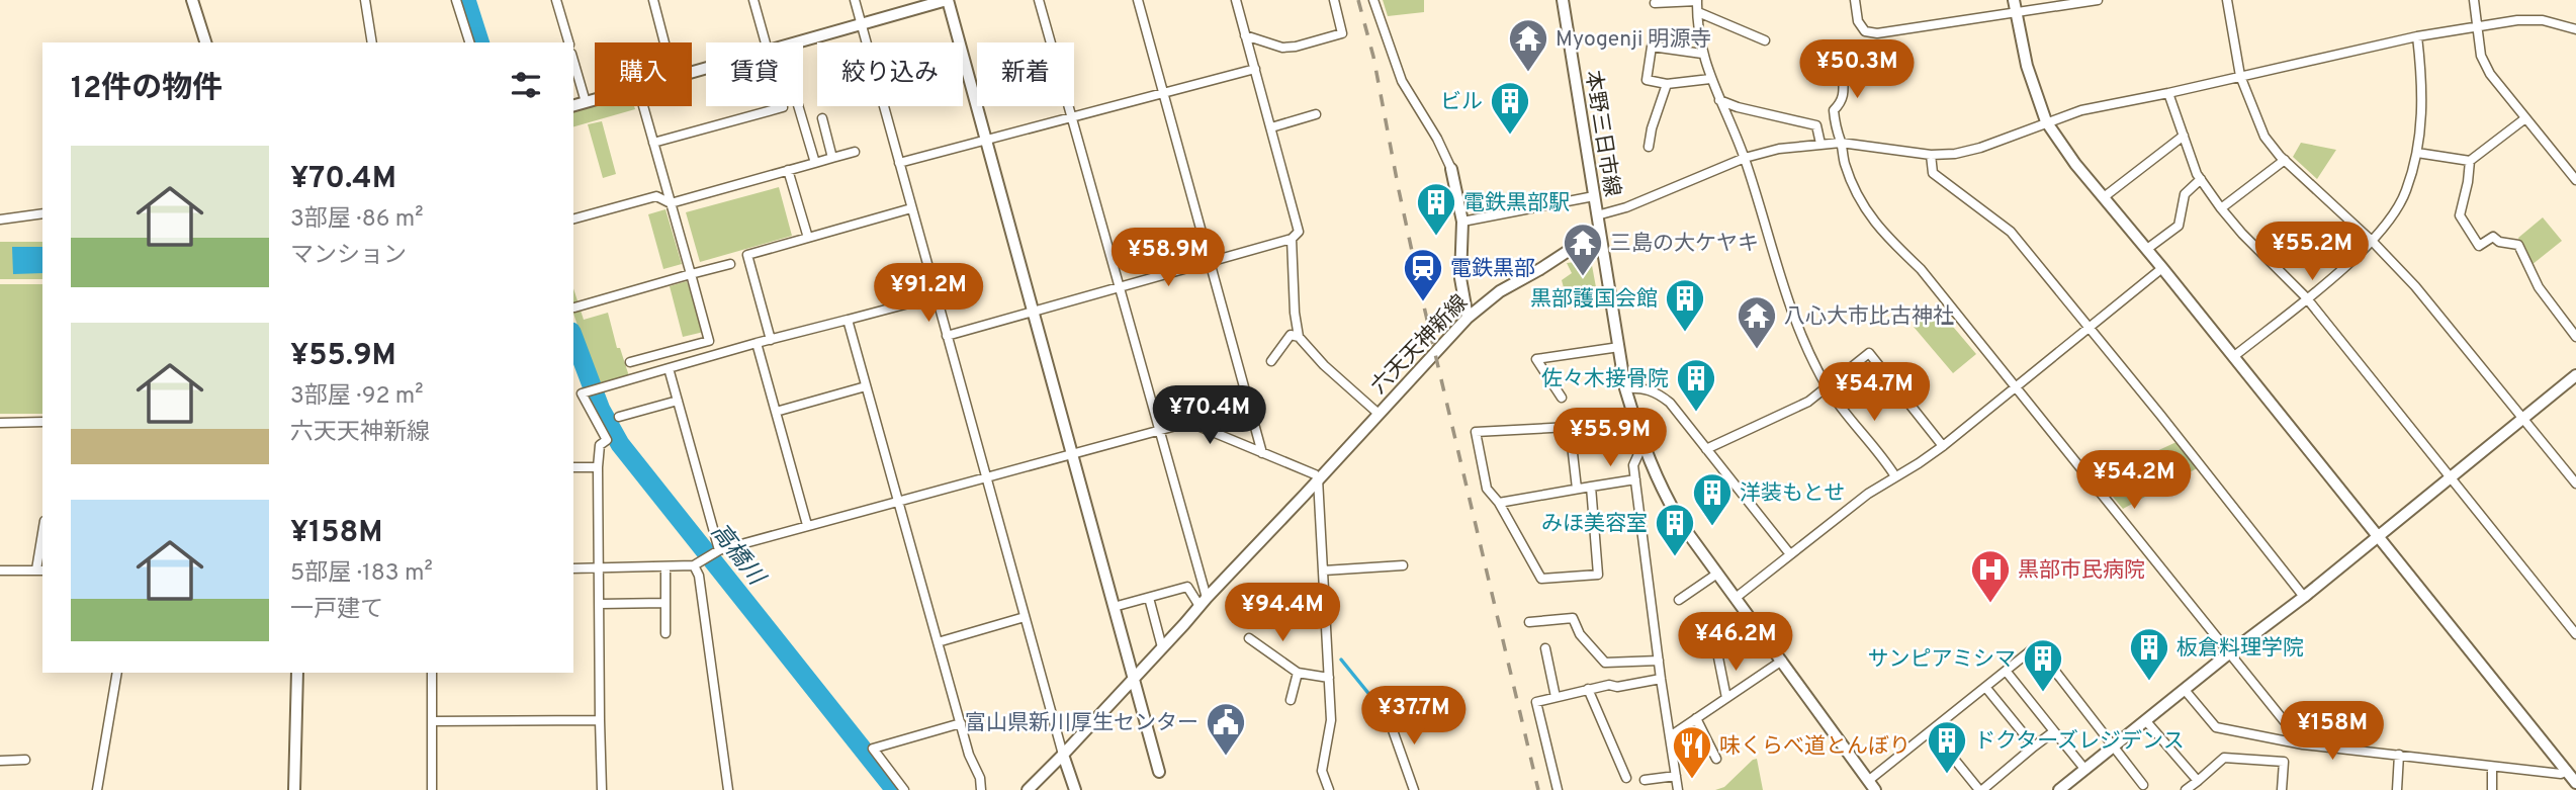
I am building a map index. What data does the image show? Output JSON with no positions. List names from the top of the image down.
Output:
{
  "streets": {
    "street": ["本野三日市線", "六天天神新線"]
  },
  "crossings": [
    ["本野三日市線", "六天天神新線"]
  ],
  "water": ["高橋川"],
  "places": {
    "temple": ["Myogenji 明源寺", "三島の大ケヤキ", "八心大市比古神社"],
    "building": [
      "ビル",
      "電鉄黒部駅",
      "黒部護国会館",
      "佐々木接骨院",
      "洋装もとせ",
      "みほ美容室",
      "板倉料理学院",
      "サンピアミシマ",
      "ドクターズレジデンス"
    ],
    "station": ["電鉄黒部"],
    "hospital": ["黒部市民病院"],
    "public building": ["富山県新川厚生センター"],
    "restaurant": ["味くらべ道とんぼり"]
  },
  "page": {
    "price": [
      "¥50.3M",
      "¥55.2M",
      "¥58.9M",
      "¥91.2M",
      "¥54.7M",
      "¥70.4M",
      "¥55.9M",
      "¥54.2M",
      "¥94.4M",
      "¥46.2M",
      "¥37.7M",
      "¥158M"
    ],
    "chip": [
      "購入",
      "賃貸",
      "絞り込み",
      "新着"
    ],
    "heading": "12件の物件",
    "list": [
      {
        "name": "¥70.4M",
        "note": "3部屋 · 86 m² · マンション"
      },
      {
        "name": "¥55.9M",
        "note": "3部屋 · 92 m² · 六天天神新線"
      },
      {
        "name": "¥158M",
        "note": "5部屋 · 183 m² · 一戸建て"
      }
    ]
  }
}
